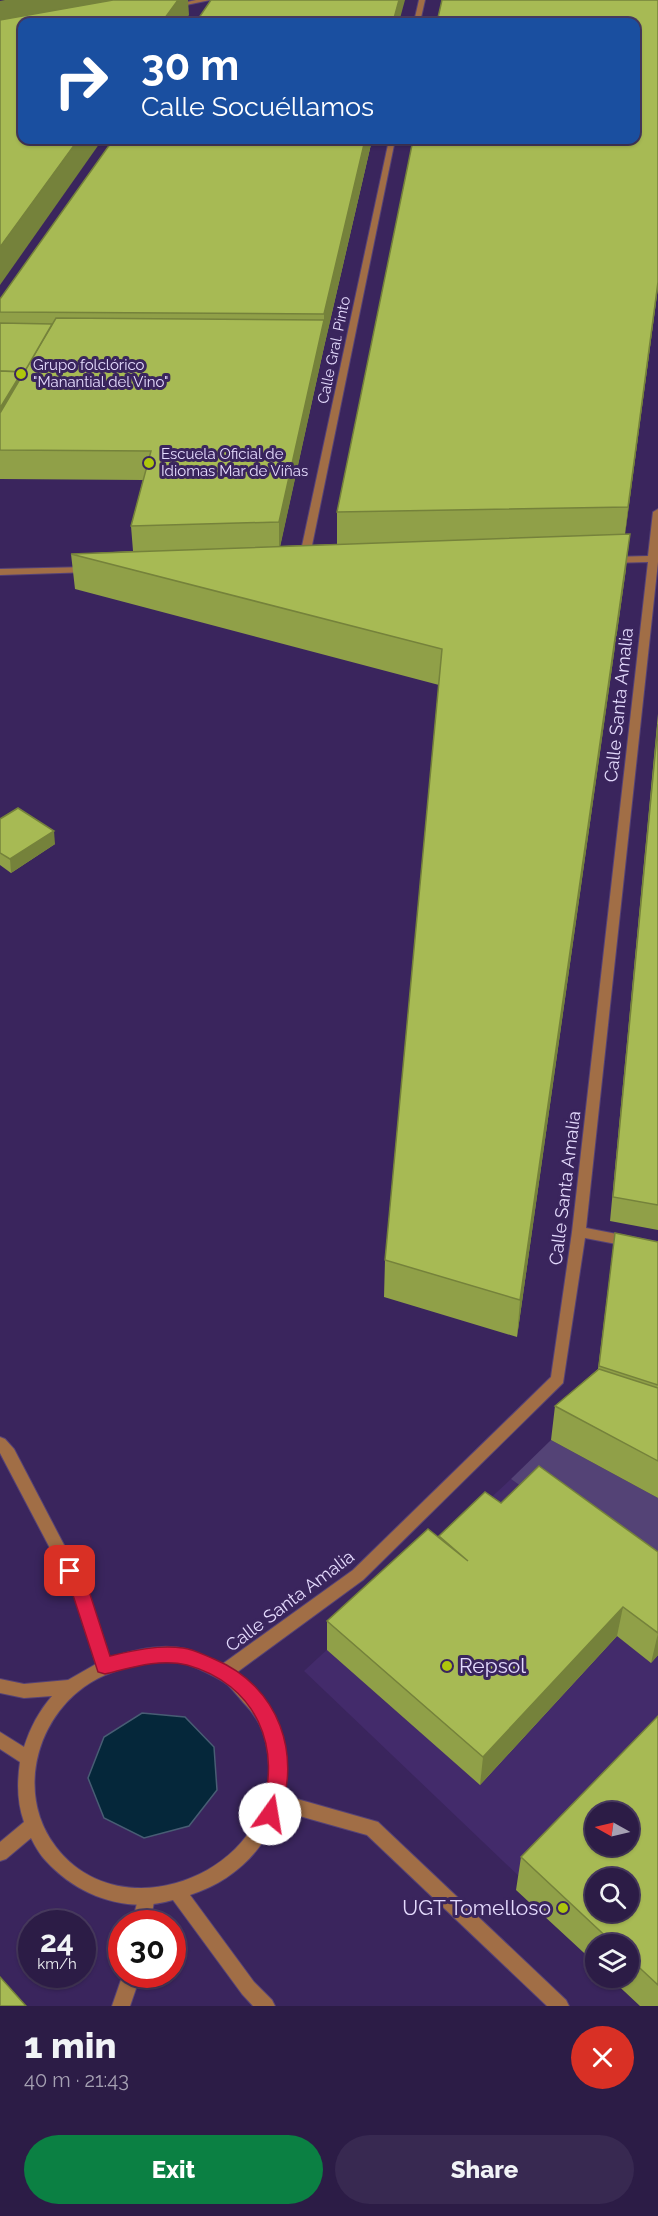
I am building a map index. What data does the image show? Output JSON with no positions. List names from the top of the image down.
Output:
{
  "streets": {
    "street": ["Calle Gral. Pinto", "Calle Santa Amalia"]
  },
  "places": [
    "Grupo folclórico \"Manantial del Vino\"",
    "Escuela Oficial de Idiomas Mar de Viñas",
    "Repsol",
    "UGT Tomelloso"
  ],
  "north": "left",
  "page": {
    "turn": ["30 m", "Calle Socuéllamos"],
    "speed": "24 km/h",
    "limit": "30",
    "heading": ["1 min", "40 m · 21:43"],
    "buttons": ["Exit", "Share"]
  }
}
